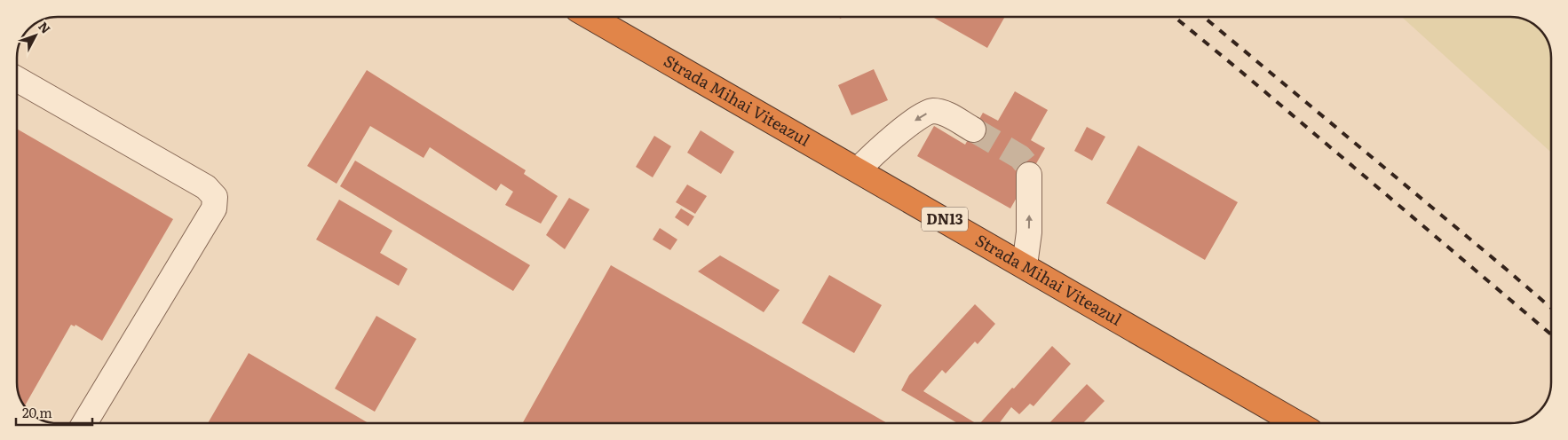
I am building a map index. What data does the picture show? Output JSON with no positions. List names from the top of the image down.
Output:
{
  "streets": {
    "highway": ["Strada Mihai Viteazul", "DN13"]
  },
  "scale_bar": "20 m",
  "north": "top right"
}
